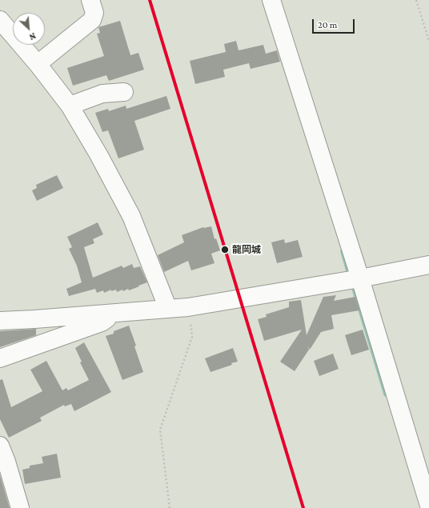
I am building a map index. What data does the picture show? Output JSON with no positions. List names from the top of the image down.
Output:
{
  "places": ["龍岡城"],
  "scale_bar": "20 m",
  "north": "bottom right"
}
